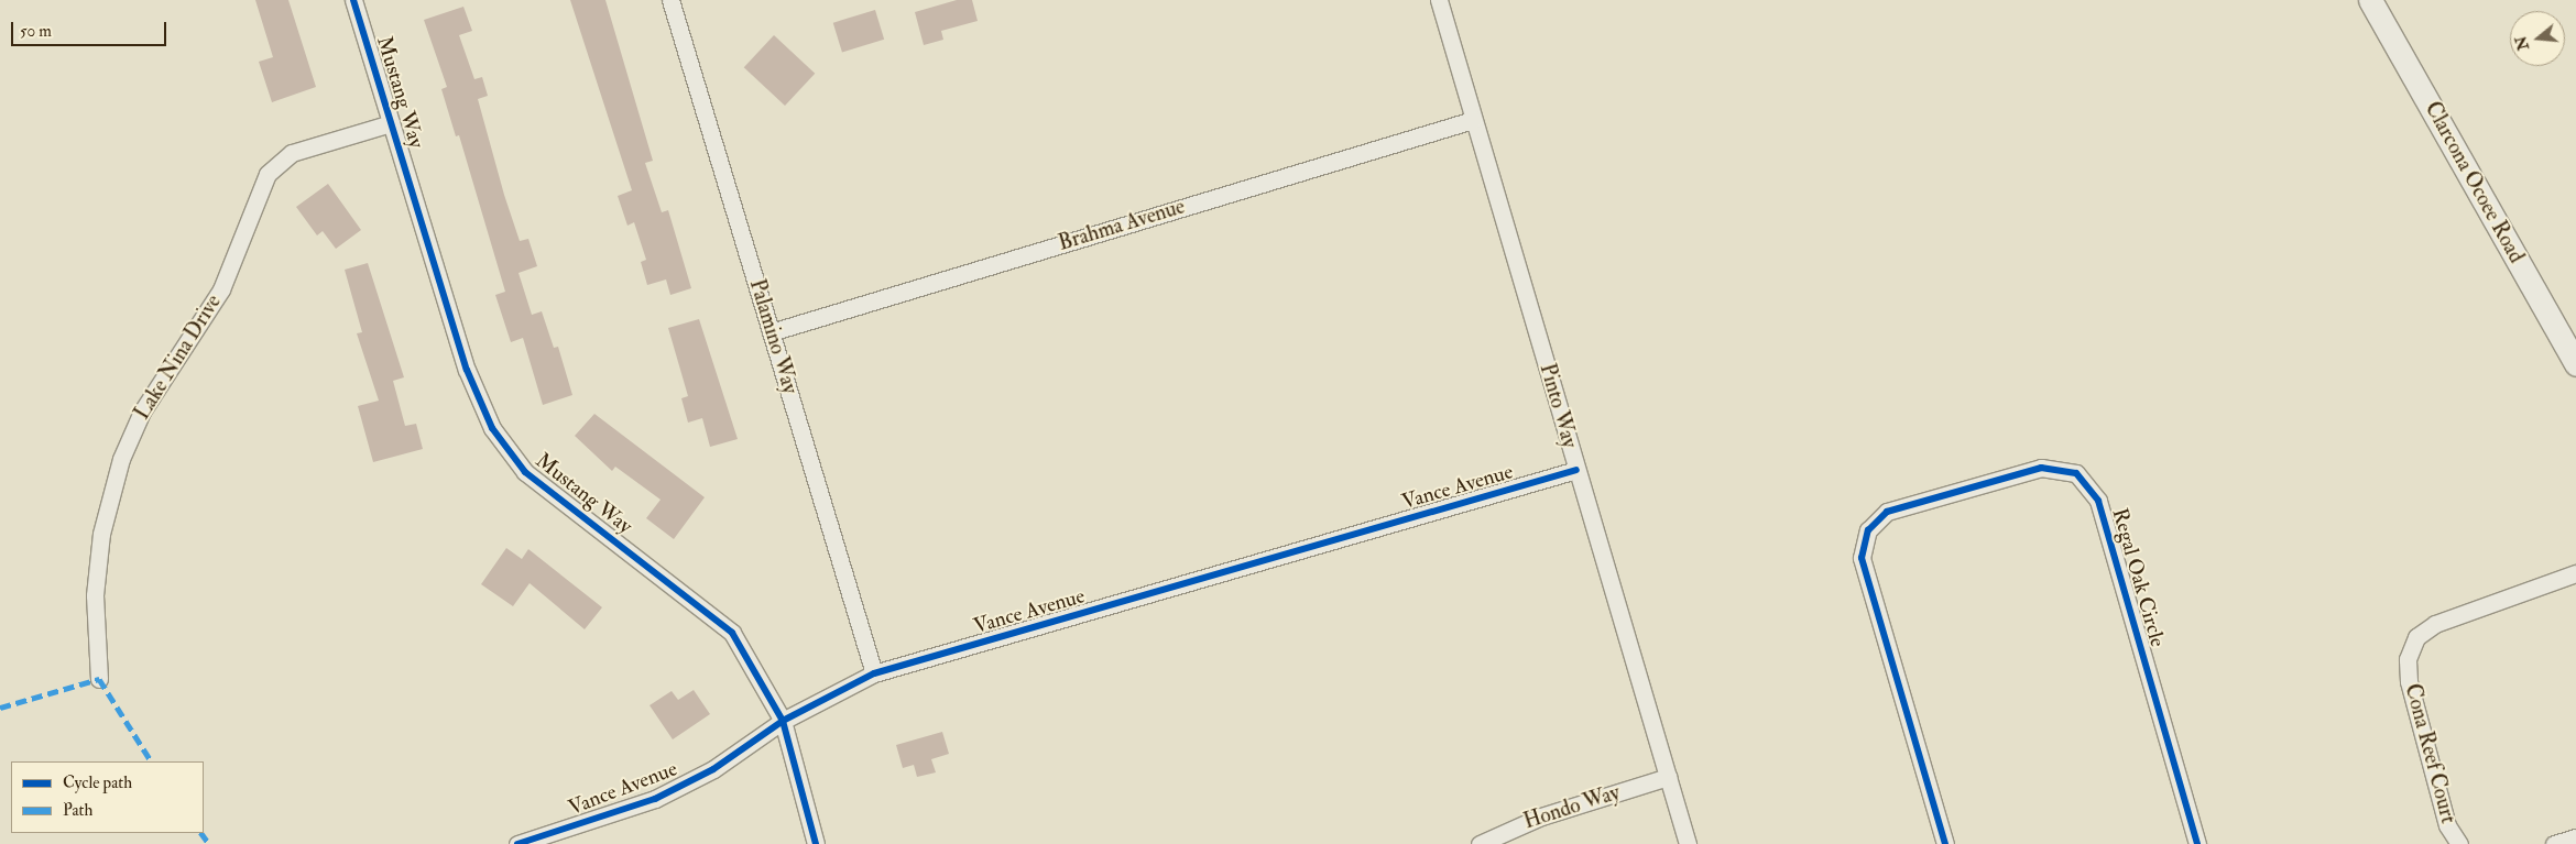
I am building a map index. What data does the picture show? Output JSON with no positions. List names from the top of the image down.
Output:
{
  "streets": {
    "main road": ["Clarcona Ocoee Road"],
    "street": [
      "Mustang Way",
      "Brahma Avenue",
      "Palamino Way",
      "Lake Nina Drive",
      "Pinto Way",
      "Vance Avenue",
      "Regal Oak Circle",
      "Cona Reef Court",
      "Hondo Way"
    ]
  },
  "crossings": [
    ["Mustang Way", "Lake Nina Drive"],
    ["Mustang Way", "Vance Avenue"],
    ["Brahma Avenue", "Palamino Way"],
    ["Brahma Avenue", "Pinto Way"],
    ["Palamino Way", "Vance Avenue"],
    ["Pinto Way", "Vance Avenue"],
    ["Pinto Way", "Hondo Way"]
  ],
  "legend": ["Cycle path", "Path"],
  "scale_bar": "50 m",
  "north": "left"
}
